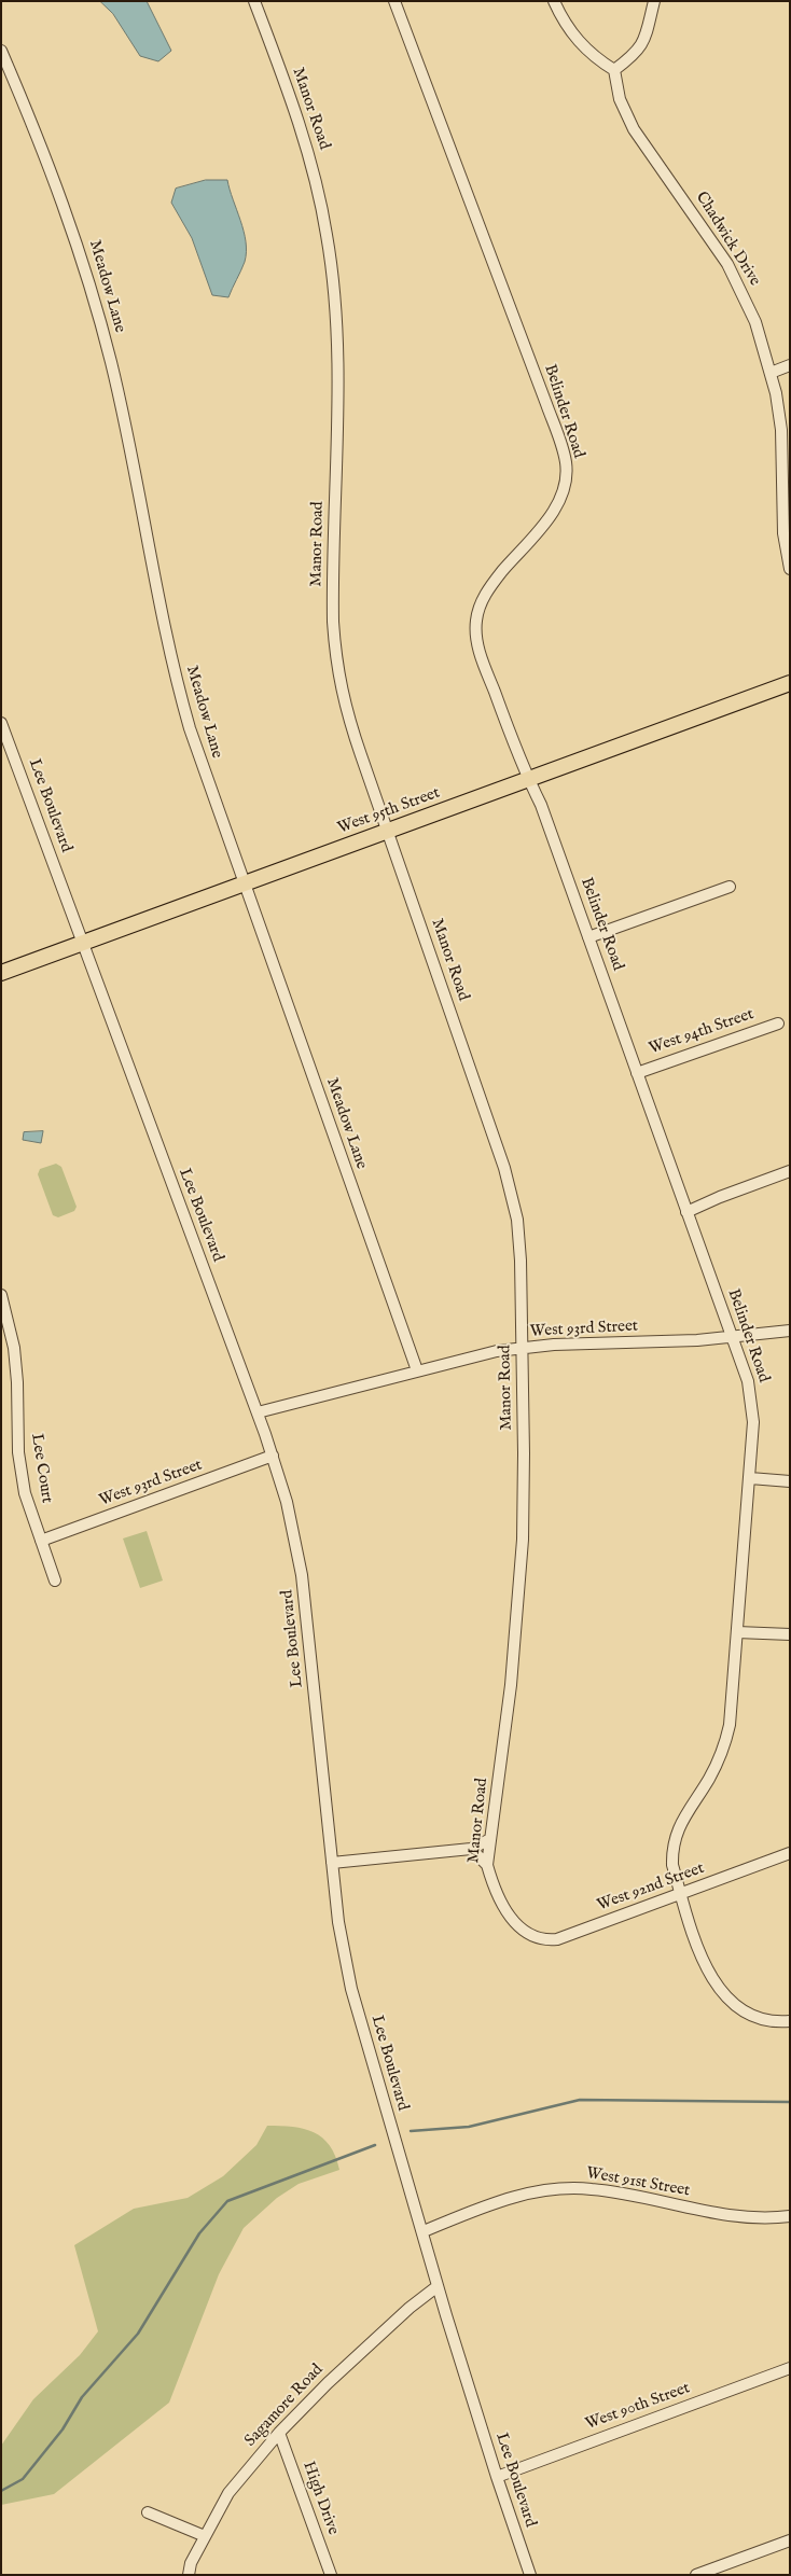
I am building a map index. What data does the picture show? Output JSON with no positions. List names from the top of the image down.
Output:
{
  "streets": {
    "main road": ["West 95th Street"],
    "street": [
      "Manor Road",
      "Chadwick Drive",
      "Meadow Lane",
      "Belinder Road",
      "Lee Boulevard",
      "West 94th Street",
      "West 93rd Street",
      "Lee Court",
      "West 92nd Street",
      "West 91st Street",
      "Sagamore Road",
      "West 90th Street",
      "High Drive"
    ]
  },
  "crossings": [
    ["Manor Road", "West 95th Street"],
    ["Manor Road", "West 93rd Street"],
    ["Manor Road", "West 92nd Street"],
    ["Meadow Lane", "West 95th Street"],
    ["Meadow Lane", "West 93rd Street"],
    ["Belinder Road", "West 95th Street"],
    ["Belinder Road", "West 94th Street"],
    ["Belinder Road", "West 93rd Street"],
    ["Belinder Road", "West 92nd Street"],
    ["Lee Boulevard", "West 95th Street"],
    ["Lee Boulevard", "West 93rd Street"],
    ["Lee Boulevard", "West 91st Street"],
    ["Lee Boulevard", "Sagamore Road"],
    ["Lee Boulevard", "West 90th Street"],
    ["West 93rd Street", "Lee Court"],
    ["Sagamore Road", "High Drive"]
  ]
}
